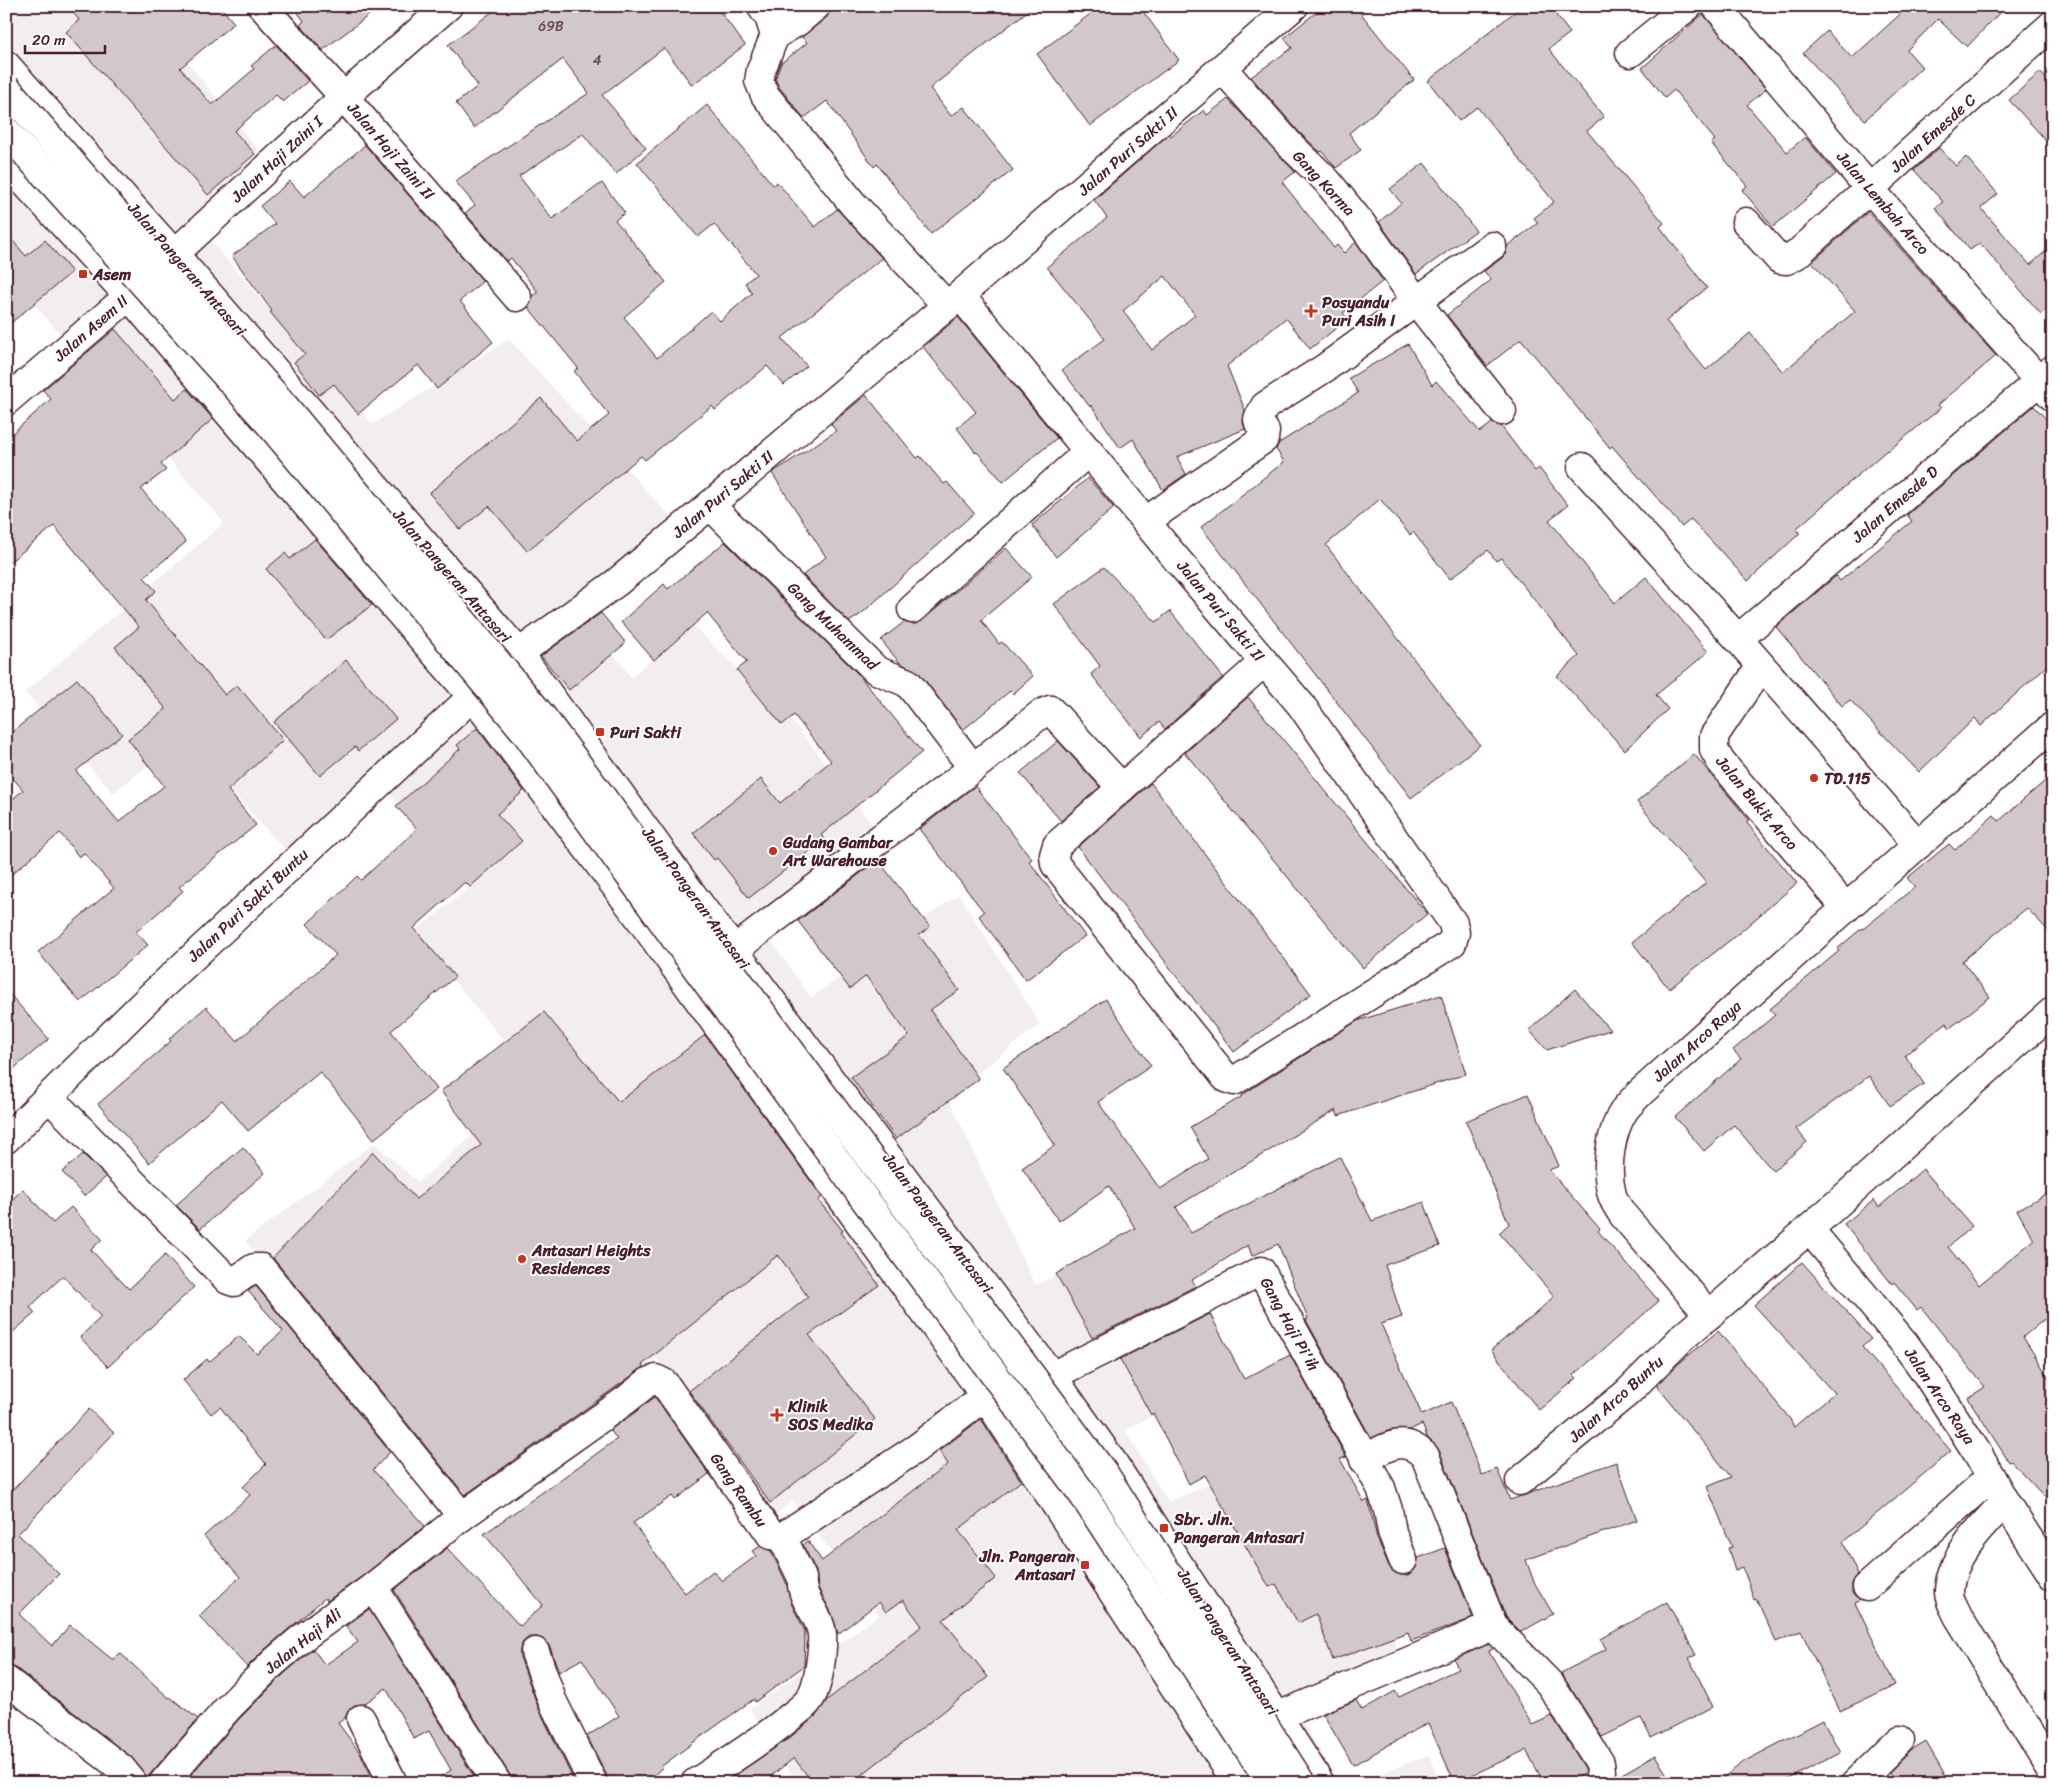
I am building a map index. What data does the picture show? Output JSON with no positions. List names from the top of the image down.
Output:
{
  "streets": {
    "street": [
      "Jalan Emesde C",
      "Jalan Haji Zaini II",
      "Jalan Puri Sakti II",
      "Jalan Haji Zaini I",
      "Gang Korma",
      "Jalan Lembah Arco",
      "Jalan Pangeran Antasari",
      "Jalan Asem II",
      "Jalan Emesde D",
      "Gang Muhammad",
      "Jalan Bukit Arco",
      "Jalan Puri Sakti Buntu",
      "Jalan Arco Raya",
      "Gang Haji Pi'ih",
      "Jalan Arco Buntu",
      "Gang Rambu",
      "Jalan Haji Ali"
    ]
  },
  "crossings": [
    ["Jalan Emesde C", "Jalan Lembah Arco"],
    ["Jalan Haji Zaini II", "Jalan Haji Zaini I"],
    ["Jalan Puri Sakti II", "Gang Korma"],
    ["Jalan Puri Sakti II", "Jalan Pangeran Antasari"],
    ["Jalan Puri Sakti II", "Gang Muhammad"],
    ["Jalan Puri Sakti II", "Jalan Puri Sakti Buntu"],
    ["Jalan Haji Zaini I", "Jalan Pangeran Antasari"],
    ["Jalan Haji Zaini I", "Jalan Asem II"],
    ["Jalan Lembah Arco", "Jalan Emesde D"],
    ["Jalan Pangeran Antasari", "Jalan Asem II"],
    ["Jalan Pangeran Antasari", "Gang Haji Pi'ih"],
    ["Jalan Pangeran Antasari", "Gang Rambu"],
    ["Jalan Bukit Arco", "Jalan Arco Raya"],
    ["Jalan Arco Raya", "Jalan Arco Buntu"],
    ["Gang Haji Pi'ih", "Gang Rambu"],
    ["Gang Rambu", "Jalan Haji Ali"]
  ],
  "places": {
    "transit": [
      "Asem",
      "Puri Sakti",
      "Sbr. Jln. Pangeran Antasari",
      "Jln. Pangeran Antasari"
    ],
    "health": ["Posyandu Puri Asih I", "Klinik SOS Medika"],
    "other": ["TD.115", "Gudang Gambar Art Warehouse", "Antasari Heights Residences"]
  },
  "house_numbers": ["69B", "4"],
  "scale_bar": "20 m"
}
